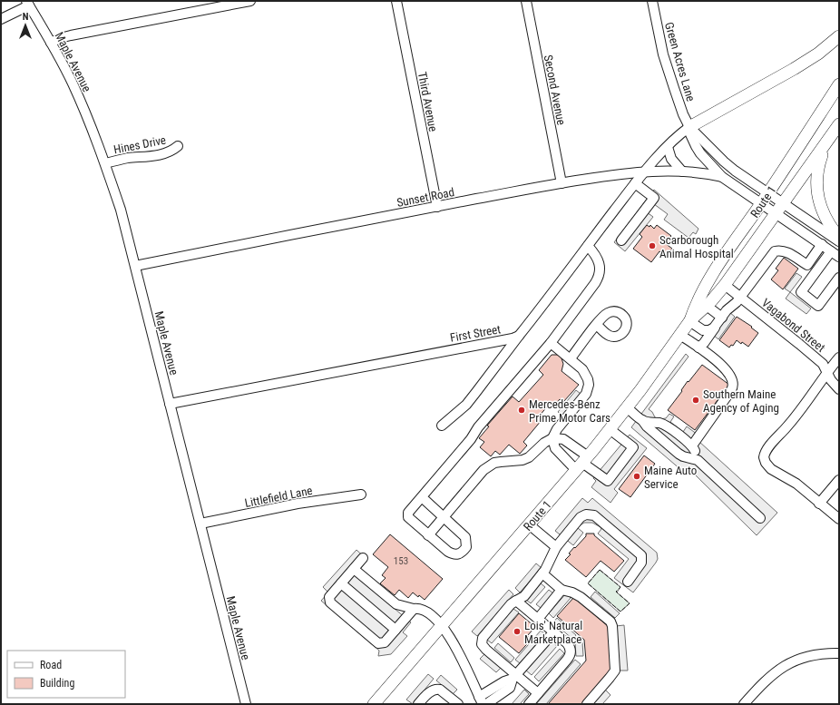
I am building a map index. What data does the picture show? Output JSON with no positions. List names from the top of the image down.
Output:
{
  "streets": {
    "main road": ["Route 1"],
    "street": [
      "Maple Avenue",
      "Green Acres Lane",
      "Second Avenue",
      "Third Avenue",
      "Hines Drive",
      "Sunset Road",
      "Vagabond Street",
      "First Street",
      "Littlefield Lane"
    ]
  },
  "crossings": [
    ["Maple Avenue", "Hines Drive"],
    ["Maple Avenue", "Sunset Road"],
    ["Maple Avenue", "First Street"],
    ["Maple Avenue", "Littlefield Lane"],
    ["Green Acres Lane", "Sunset Road"],
    ["Green Acres Lane", "Route 1"],
    ["Green Acres Lane", "First Street"],
    ["Second Avenue", "Sunset Road"],
    ["Third Avenue", "Sunset Road"],
    ["Sunset Road", "First Street"],
    ["Route 1", "Vagabond Street"]
  ],
  "places": [
    "Scarborough Animal Hospital",
    "Southern Maine Agency of Aging",
    "Mercedes-Benz Prime Motor Cars",
    "Maine Auto Service",
    "Lois' Natural Marketplace"
  ],
  "house_numbers": ["153"],
  "legend": ["Road", "Building"],
  "north": "top"
}
